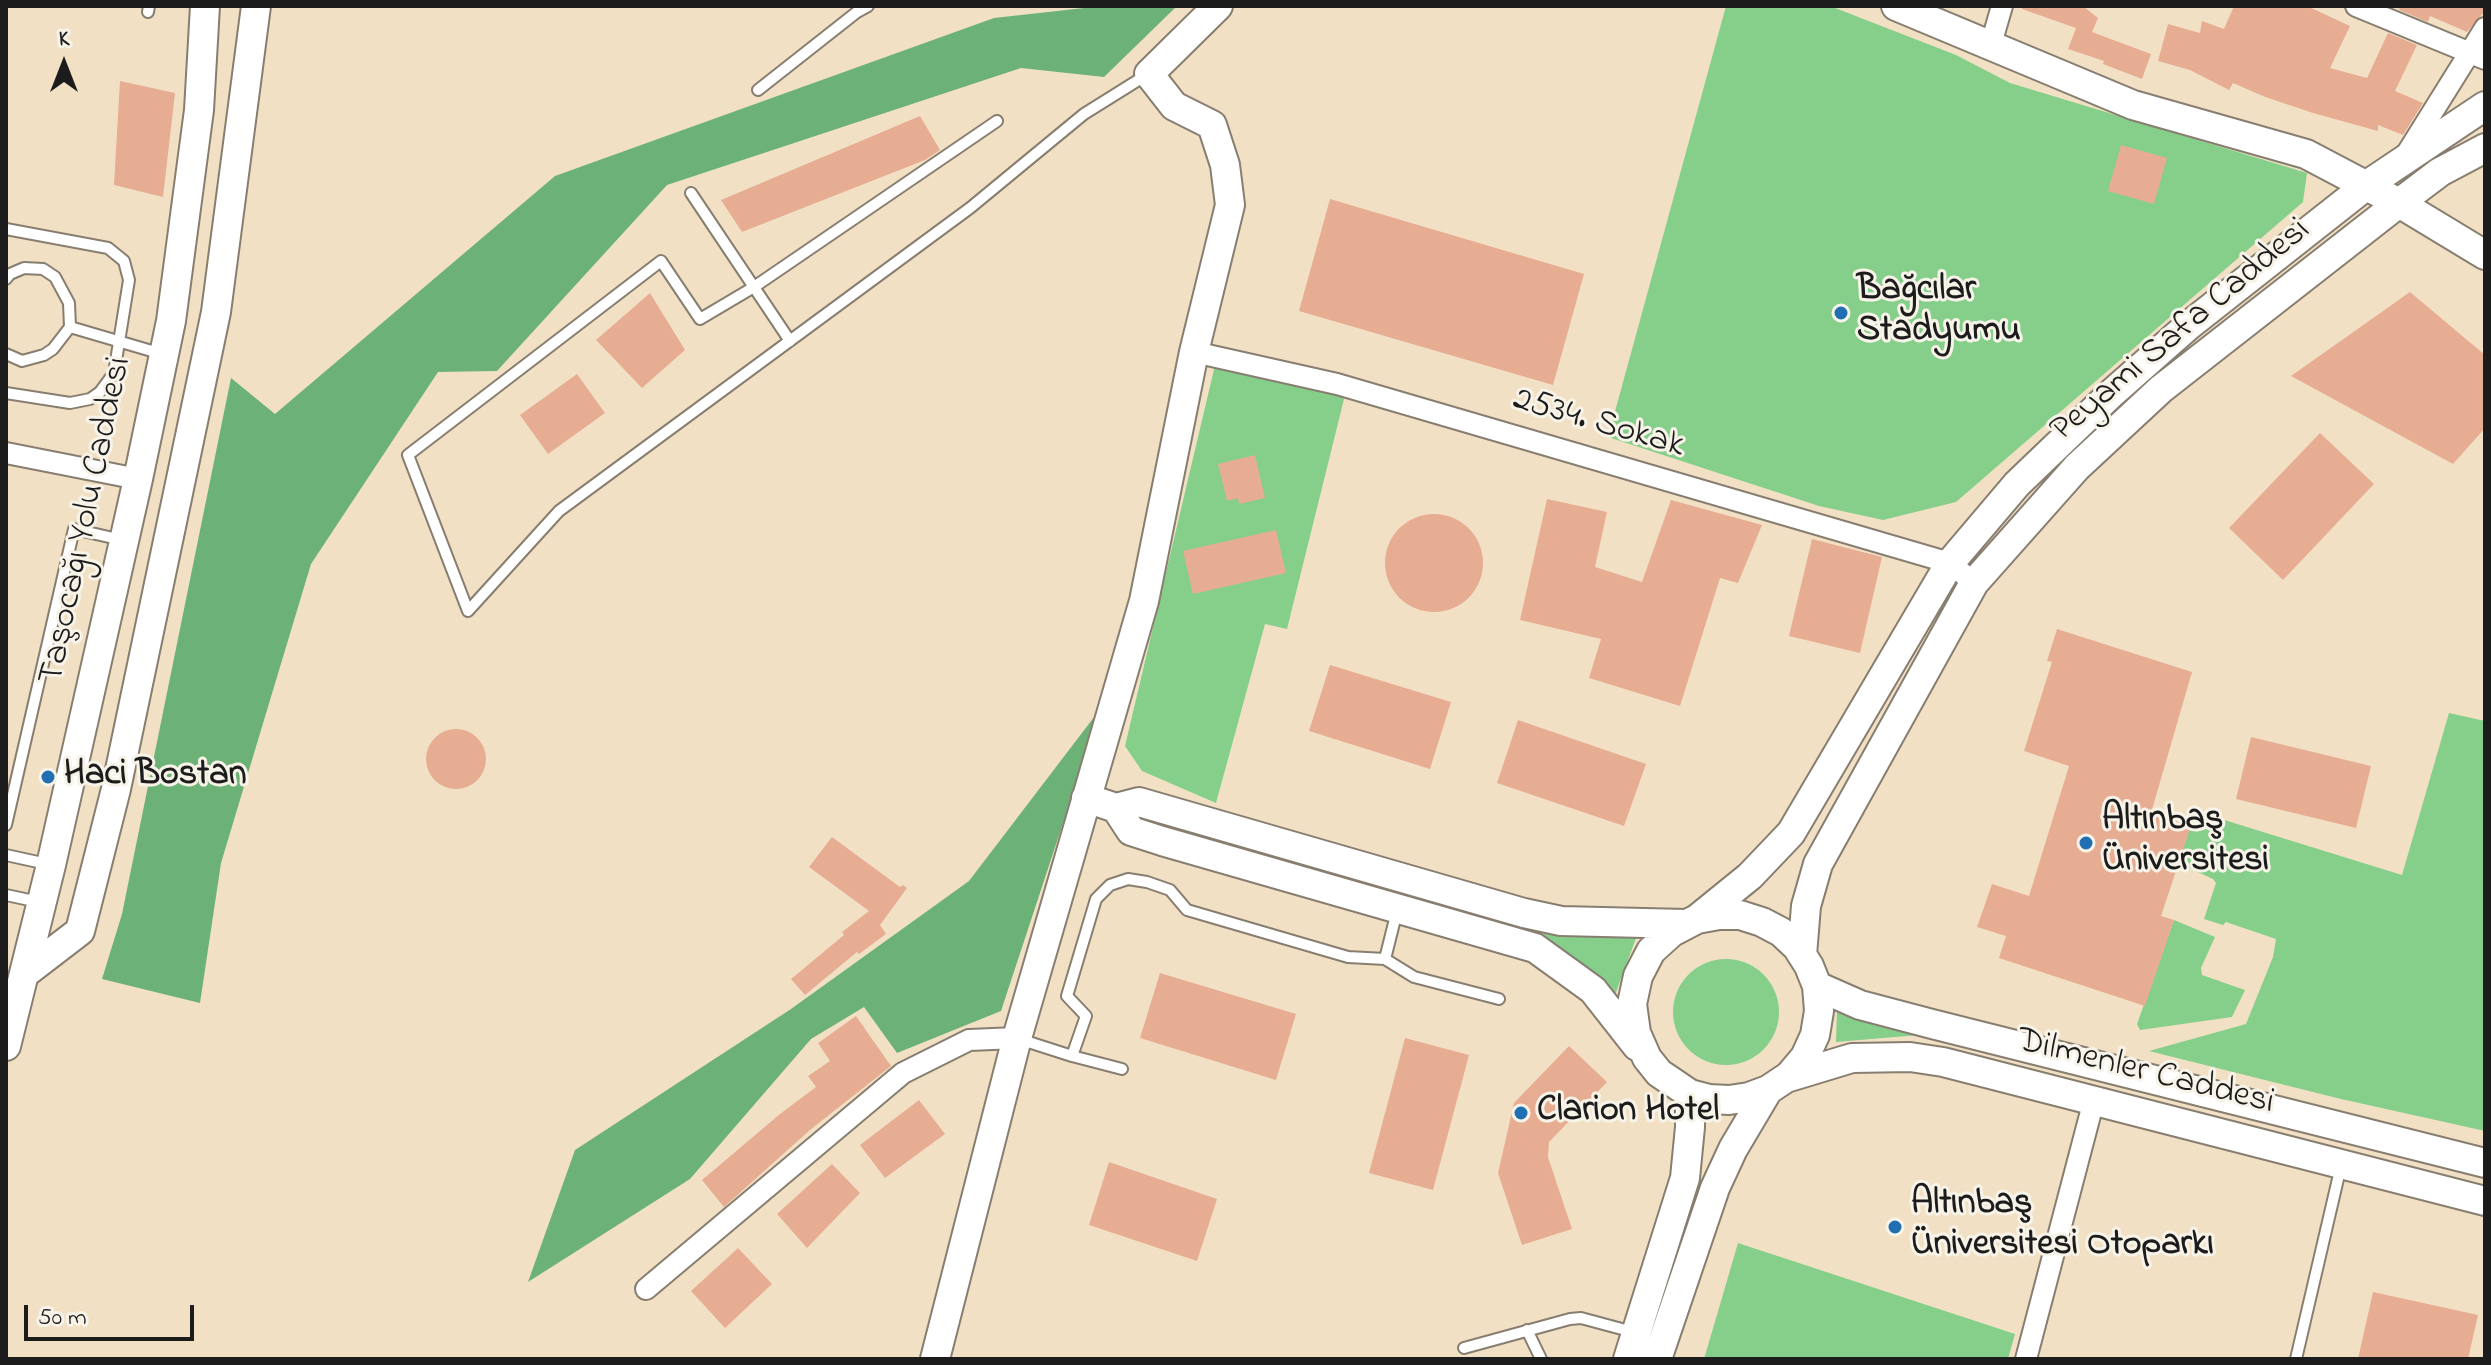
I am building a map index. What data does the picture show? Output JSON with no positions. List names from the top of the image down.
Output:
{
  "streets": {
    "main road": ["Peyami Safa Caddesi", "Taşocağı Yolu Caddesi", "Dilmenler Caddesi"],
    "street": ["2534. Sokak"]
  },
  "crossings": [
    ["Peyami Safa Caddesi", "2534. Sokak"],
    ["Peyami Safa Caddesi", "Dilmenler Caddesi"]
  ],
  "places": [
    "Bağcılar Stadyumu",
    "Haci Bostan",
    "Altınbaş Üniversitesi",
    "Clarion Hotel",
    "Altınbaş Üniversitesi Otoparkı"
  ],
  "scale_bar": "50 m",
  "north": "top"
}
